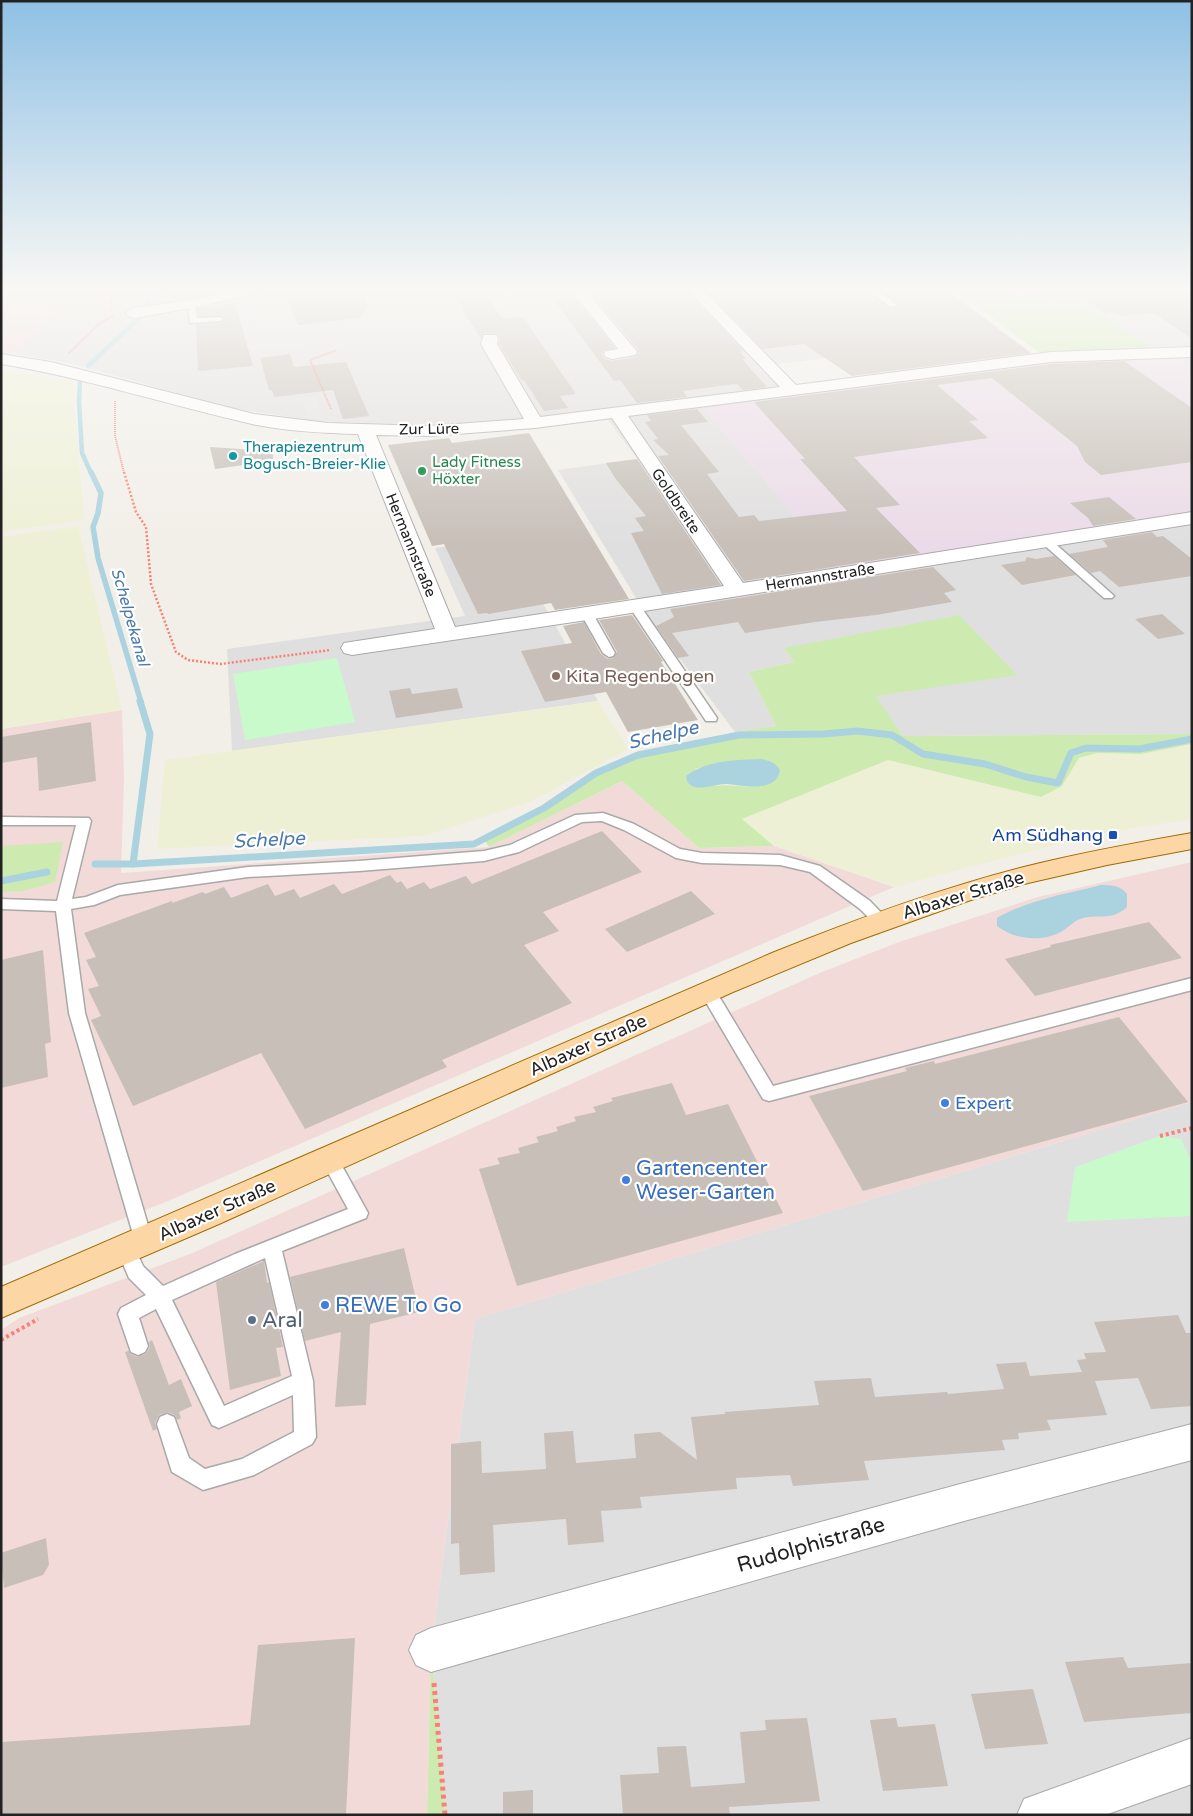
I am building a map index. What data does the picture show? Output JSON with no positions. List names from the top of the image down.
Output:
{
  "streets": {
    "main road": ["Albaxer Straße"],
    "street": [
      "Zur Lüre",
      "Goldbreite",
      "Hermannstraße",
      "Rudolphistraße"
    ]
  },
  "crossings": [
    ["Zur Lüre", "Goldbreite"],
    ["Zur Lüre", "Hermannstraße"],
    ["Goldbreite", "Hermannstraße"]
  ],
  "water": ["Schelpekanal", "Schelpe"],
  "places": {
    "other": [
      "Therapiezentrum Bogusch-Breier-Klie",
      "Lady Fitness Höxter",
      "Kita Regenbogen",
      "Expert",
      "Gartencenter Weser-Garten",
      "REWE To Go",
      "Aral"
    ],
    "transit": ["Am Südhang"]
  }
}
